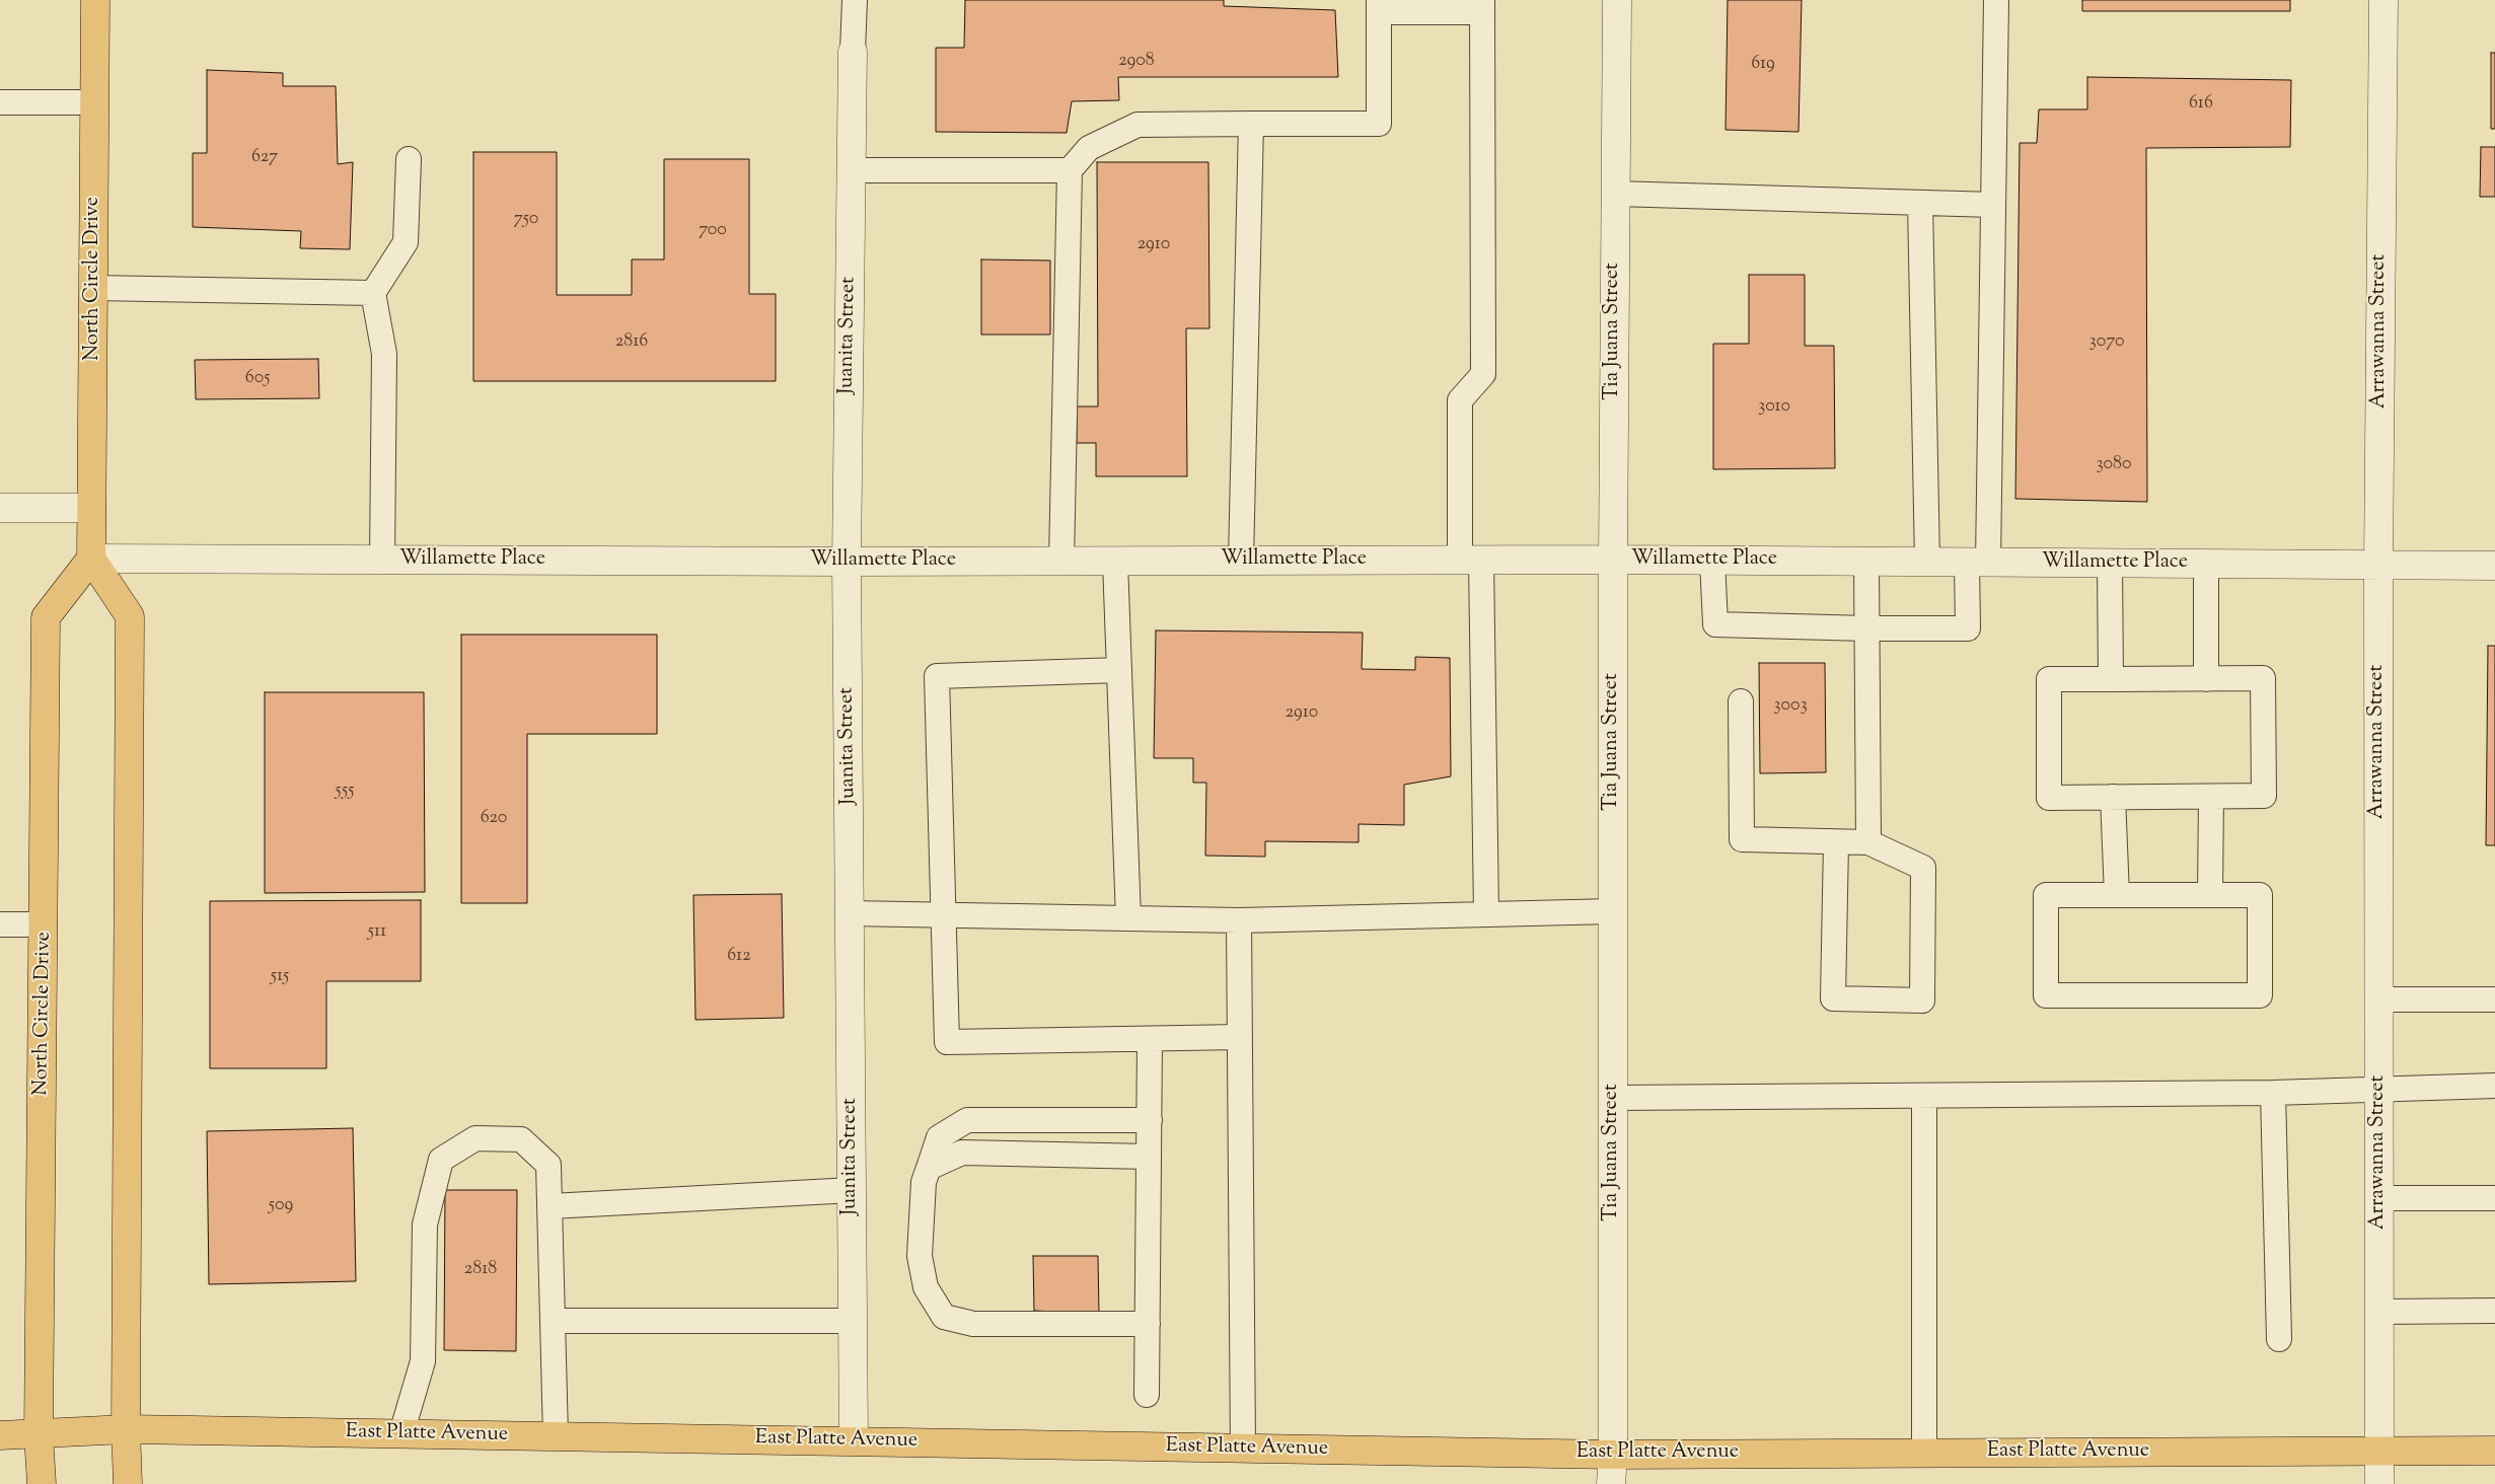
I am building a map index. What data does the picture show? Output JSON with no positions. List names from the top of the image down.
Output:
{
  "streets": {
    "main road": ["North Circle Drive", "East Platte Avenue"],
    "street": [
      "Tia Juana Street",
      "Arrawanna Street",
      "Juanita Street",
      "Willamette Place"
    ]
  },
  "crossings": [
    ["North Circle Drive", "Willamette Place"],
    ["North Circle Drive", "East Platte Avenue"],
    ["Tia Juana Street", "Willamette Place"],
    ["Tia Juana Street", "East Platte Avenue"],
    ["Arrawanna Street", "Willamette Place"],
    ["Arrawanna Street", "East Platte Avenue"],
    ["Juanita Street", "Willamette Place"],
    ["Juanita Street", "East Platte Avenue"]
  ],
  "house_numbers": [
    "2908",
    "619",
    "616",
    "627",
    "750",
    "700",
    "2910",
    "2816",
    "3070",
    "605",
    "3010",
    "3080",
    "3003",
    "2910",
    "555",
    "620",
    "511",
    "612",
    "515",
    "509",
    "2818"
  ]
}
